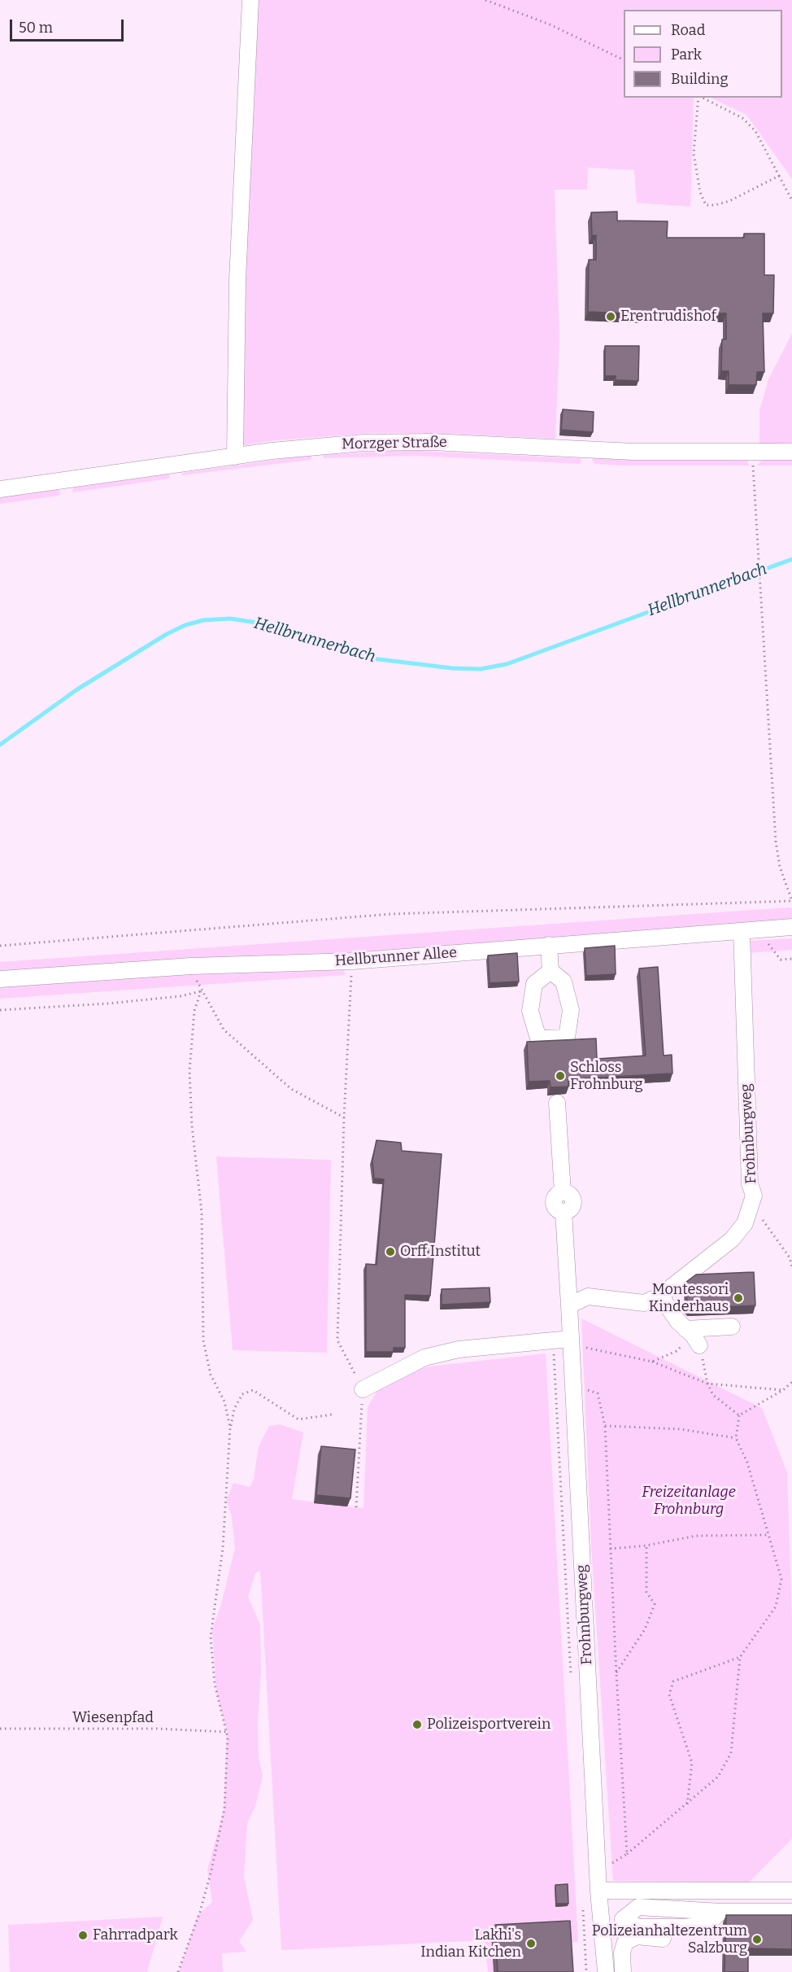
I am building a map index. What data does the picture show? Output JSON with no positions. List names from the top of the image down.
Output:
{
  "streets": {
    "street": ["Morzger Straße", "Hellbrunner Allee", "Frohnburgweg"],
    "path": ["Wiesenpfad"]
  },
  "crossings": [
    ["Hellbrunner Allee", "Frohnburgweg"]
  ],
  "water": ["Hellbrunnerbach"],
  "parks": ["Freizeitanlage Frohnburg"],
  "places": [
    "Erentrudishof",
    "Schloss Frohnburg",
    "Orff Institut",
    "Montessori Kinderhaus",
    "Polizeisportverein",
    "Fahrradpark",
    "Polizeianhaltezentrum Salzburg",
    "Lakhi's Indian Kitchen"
  ],
  "legend": ["Road", "Park", "Building"],
  "scale_bar": "50 m"
}
